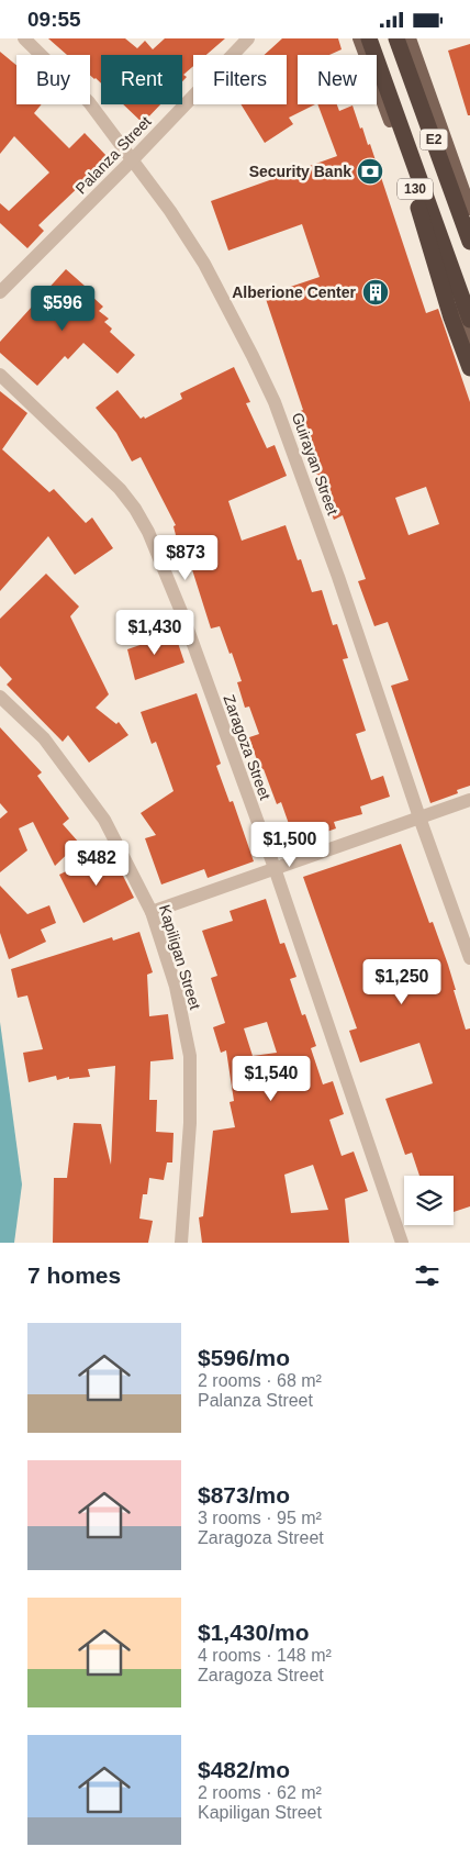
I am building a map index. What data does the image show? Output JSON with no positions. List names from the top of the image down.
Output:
{
  "streets": {
    "highway": ["E2"],
    "main road": ["130"],
    "street": [
      "Palanza Street",
      "Guirayan Street",
      "Zaragoza Street",
      "Kapiligan Street"
    ]
  },
  "crossings": [
    ["Palanza Street", "Guirayan Street"]
  ],
  "places": {
    "bank": ["Security Bank"],
    "building": ["Alberione Center"]
  },
  "page": {
    "status": "09:55",
    "chip": [
      "Buy",
      "Rent",
      "Filters",
      "New"
    ],
    "price": [
      "$596",
      "$873",
      "$1,430",
      "$1,500",
      "$482",
      "$1,250",
      "$1,540"
    ],
    "heading": "7 homes",
    "list": [
      {
        "name": "$596/mo",
        "note": "2 rooms · 68 m² · Palanza Street"
      },
      {
        "name": "$873/mo",
        "note": "3 rooms · 95 m² · Zaragoza Street"
      },
      {
        "name": "$1,430/mo",
        "note": "4 rooms · 148 m² · Zaragoza Street"
      },
      {
        "name": "$482/mo",
        "note": "2 rooms · 62 m² · Kapiligan Street"
      }
    ]
  }
}
